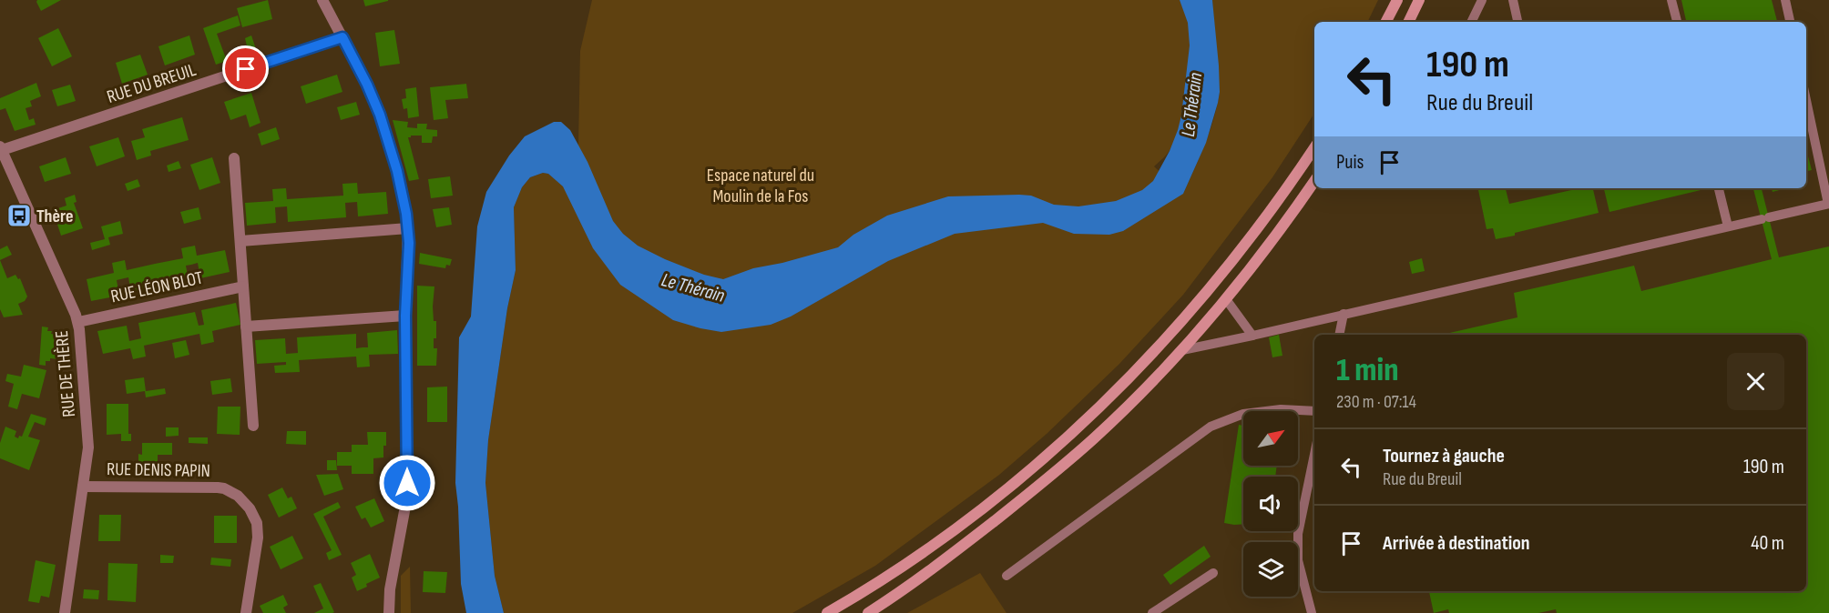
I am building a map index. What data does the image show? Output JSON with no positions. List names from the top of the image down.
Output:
{
  "streets": {
    "street": [
      "RUE DU BREUIL",
      "RUE LÉON BLOT",
      "RUE DE THÈRE",
      "RUE DENIS PAPIN"
    ]
  },
  "crossings": [
    ["RUE DU BREUIL", "RUE DE THÈRE"],
    ["RUE LÉON BLOT", "RUE DE THÈRE"],
    ["RUE DE THÈRE", "RUE DENIS PAPIN"]
  ],
  "water": ["Le Thérain"],
  "parks": ["Espace naturel du Moulin de la Fos"],
  "places": {
    "bus stop": ["Thère"]
  },
  "north": "top right",
  "page": {
    "turn": ["190 m", "Rue du Breuil"],
    "then": "Puis",
    "heading": ["1 min", "230 m · 07:14"],
    "list": [
      {
        "name": "Tournez à gauche",
        "note": "Rue du Breuil",
        "value": "190 m"
      },
      {
        "name": "Arrivée à destination",
        "value": "40 m"
      }
    ]
  }
}
